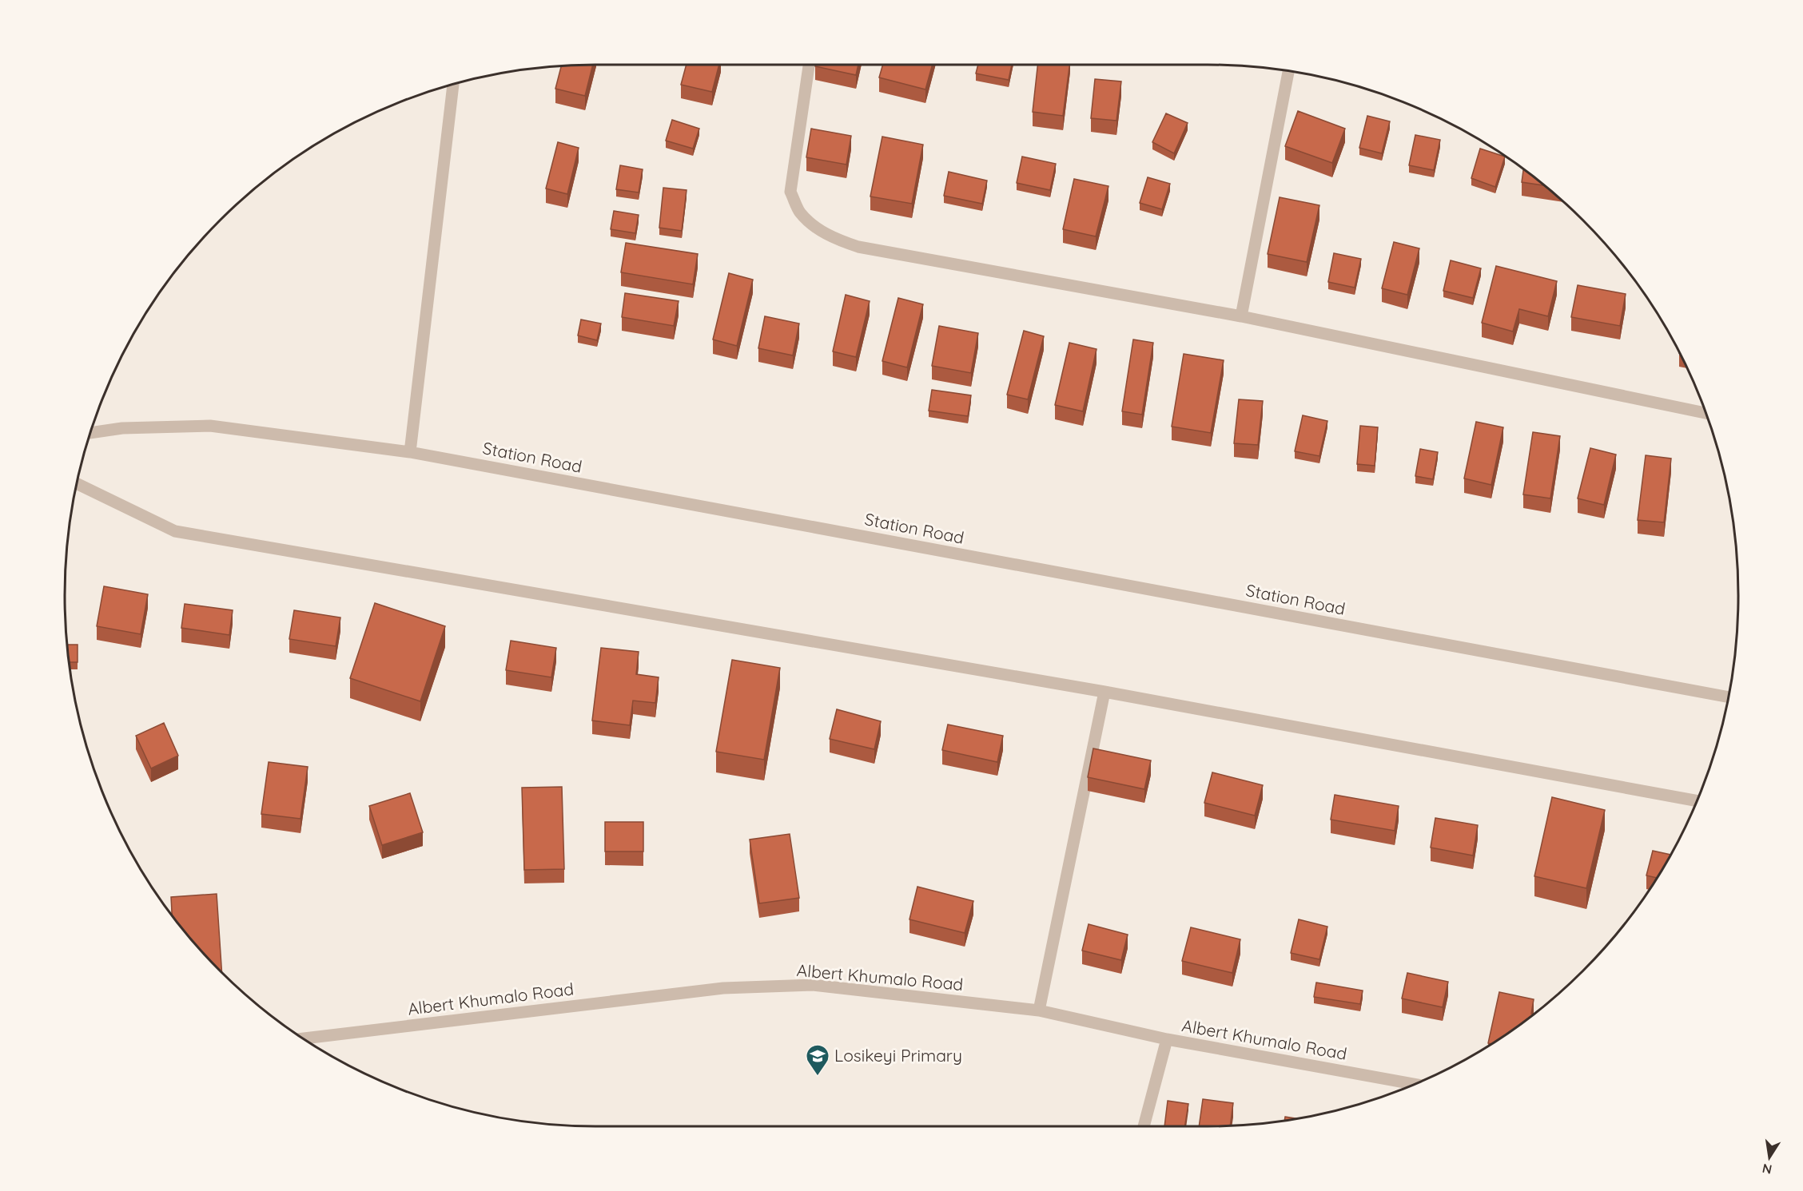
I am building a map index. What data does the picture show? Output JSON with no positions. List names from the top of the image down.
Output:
{
  "streets": {
    "street": ["Station Road", "Albert Khumalo Road"]
  },
  "places": {
    "school or university": ["Losikeyi Primary"]
  },
  "north": "bottom"
}
